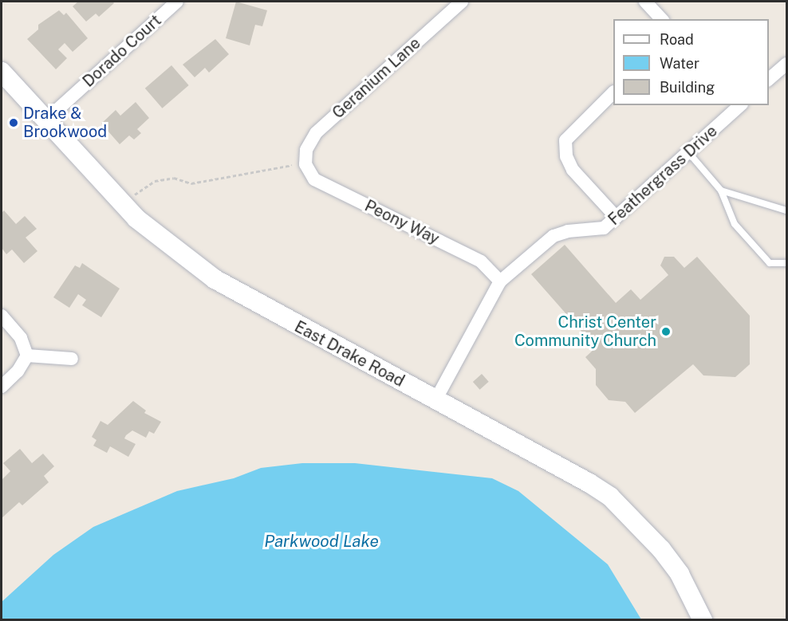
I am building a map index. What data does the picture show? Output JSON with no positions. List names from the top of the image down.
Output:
{
  "streets": {
    "main road": ["East Drake Road"],
    "street": [
      "Dorado Court",
      "Geranium Lane",
      "Feathergrass Drive",
      "Peony Way"
    ]
  },
  "crossings": [
    ["Dorado Court", "East Drake Road"],
    ["Geranium Lane", "Peony Way"],
    ["Feathergrass Drive", "Peony Way"],
    ["Feathergrass Drive", "East Drake Road"]
  ],
  "water": ["Parkwood Lake"],
  "places": ["Drake & Brookwood", "Christ Center Community Church"],
  "legend": ["Road", "Water", "Building"]
}
